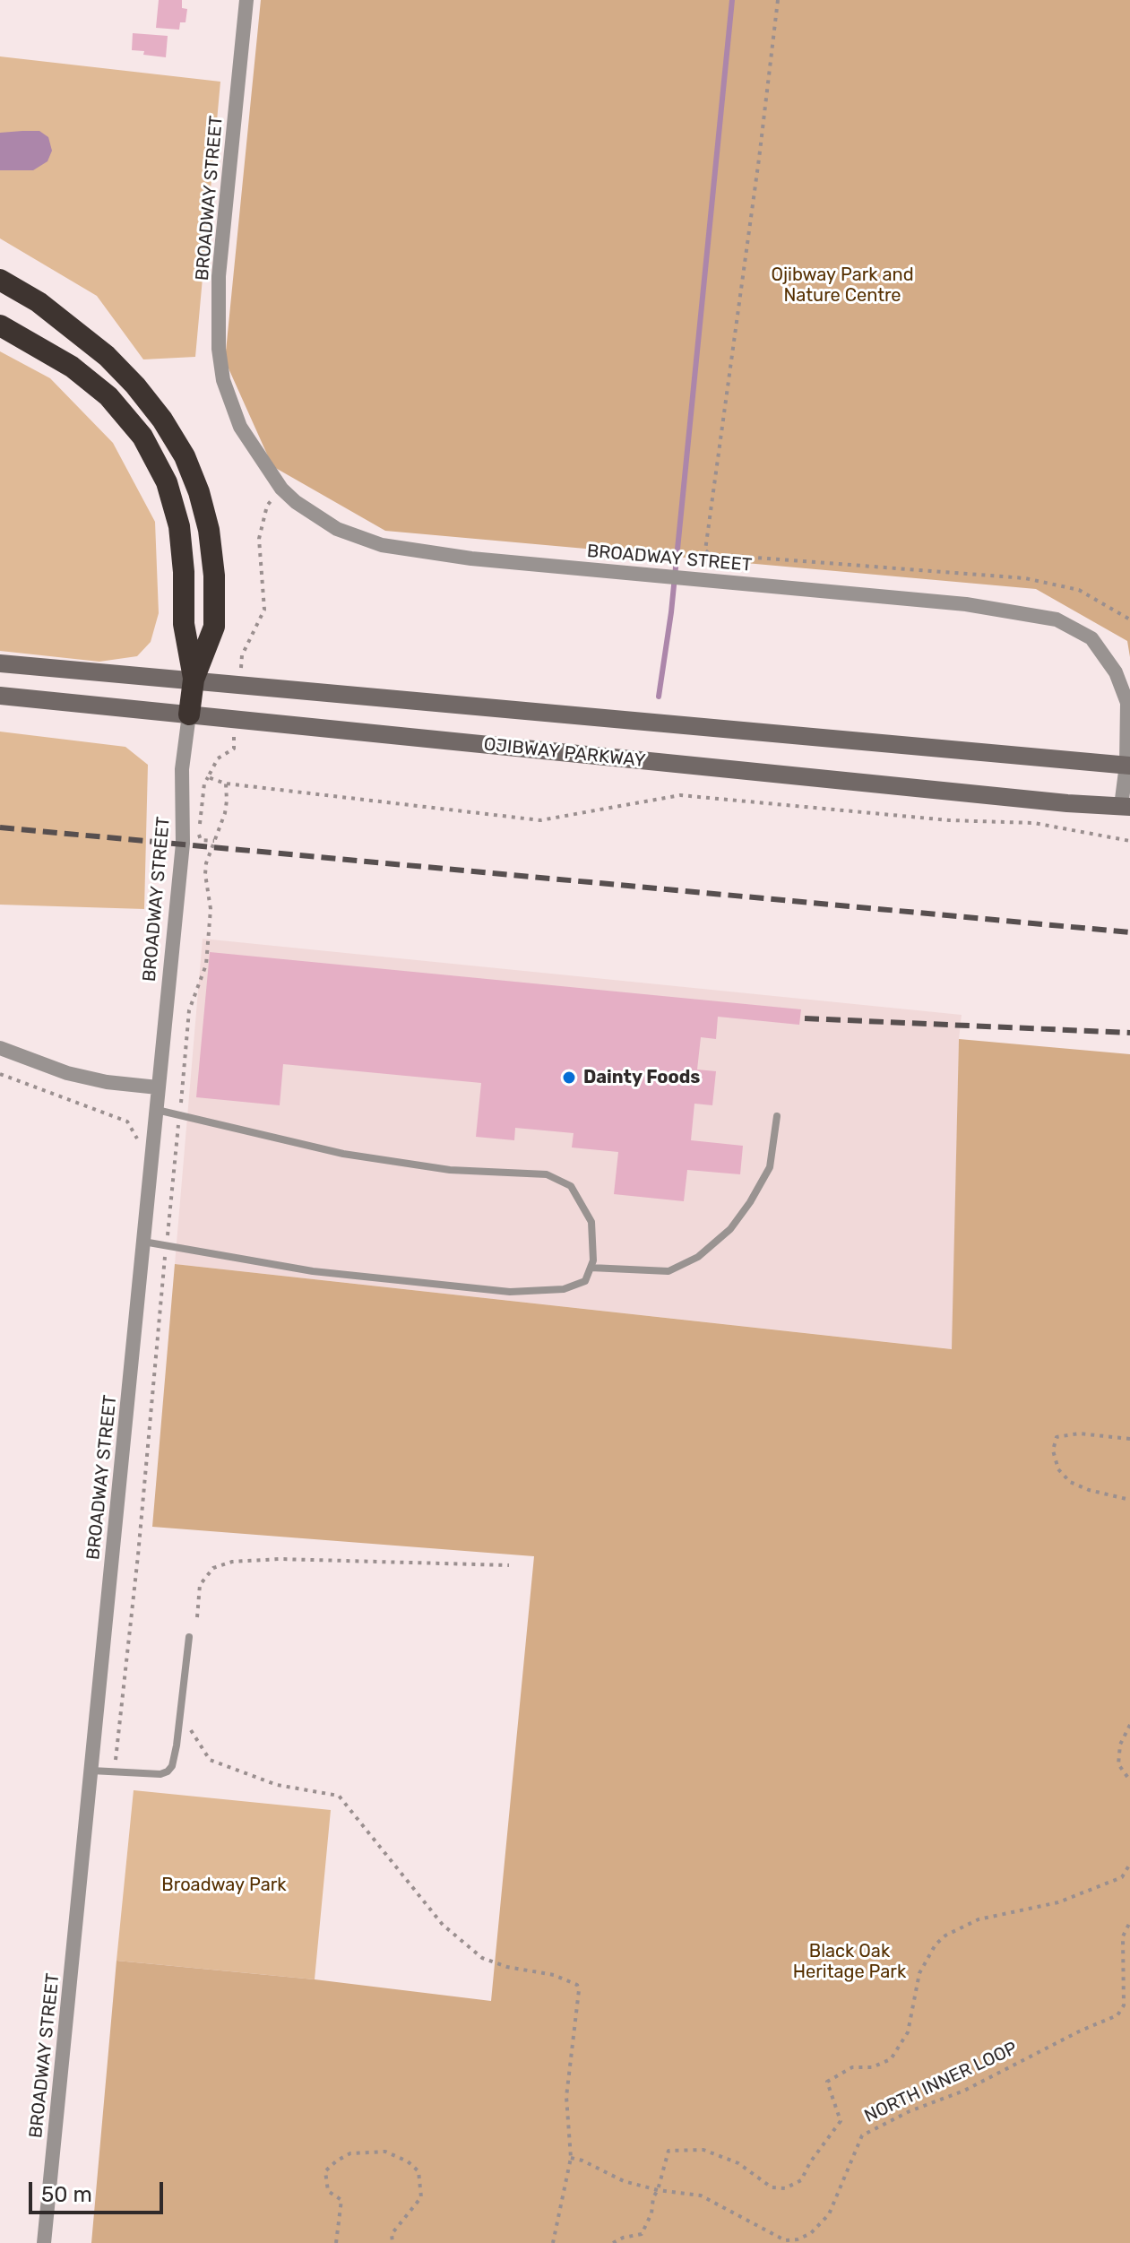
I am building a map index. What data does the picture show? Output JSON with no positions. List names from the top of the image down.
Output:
{
  "streets": {
    "main road": ["OJIBWAY PARKWAY"],
    "street": ["BROADWAY STREET"],
    "path": ["NORTH INNER LOOP"]
  },
  "crossings": [
    ["BROADWAY STREET", "OJIBWAY PARKWAY"]
  ],
  "parks": ["Ojibway Park and Nature Centre", "Broadway Park", "Black Oak Heritage Park"],
  "places": ["Dainty Foods"],
  "scale_bar": "50 m"
}
